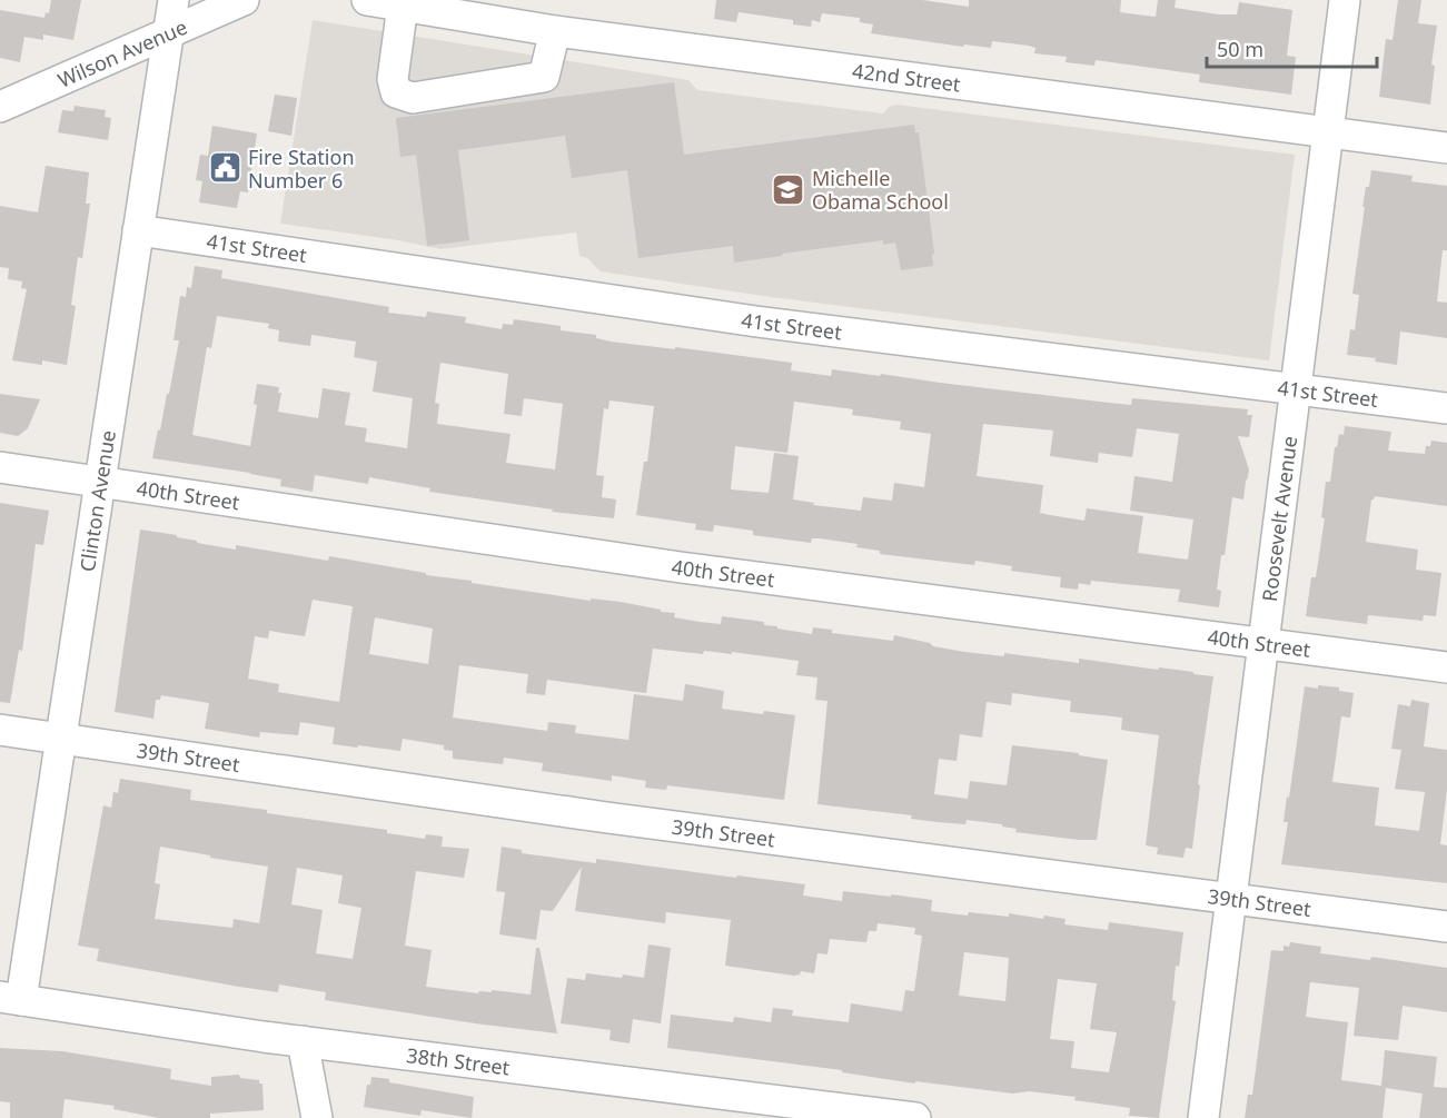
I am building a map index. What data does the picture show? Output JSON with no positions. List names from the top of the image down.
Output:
{
  "streets": {
    "street": [
      "Wilson Avenue",
      "42nd Street",
      "41st Street",
      "40th Street",
      "Clinton Avenue",
      "Roosevelt Avenue",
      "39th Street",
      "38th Street"
    ]
  },
  "crossings": [
    ["Wilson Avenue", "Clinton Avenue"],
    ["42nd Street", "Roosevelt Avenue"],
    ["41st Street", "Clinton Avenue"],
    ["41st Street", "Roosevelt Avenue"],
    ["40th Street", "Clinton Avenue"],
    ["40th Street", "Roosevelt Avenue"],
    ["Clinton Avenue", "39th Street"],
    ["Clinton Avenue", "38th Street"],
    ["Roosevelt Avenue", "39th Street"]
  ],
  "places": {
    "public building": ["Fire Station Number 6"],
    "school or university": ["Michelle Obama School"]
  },
  "scale_bar": "50 m"
}
